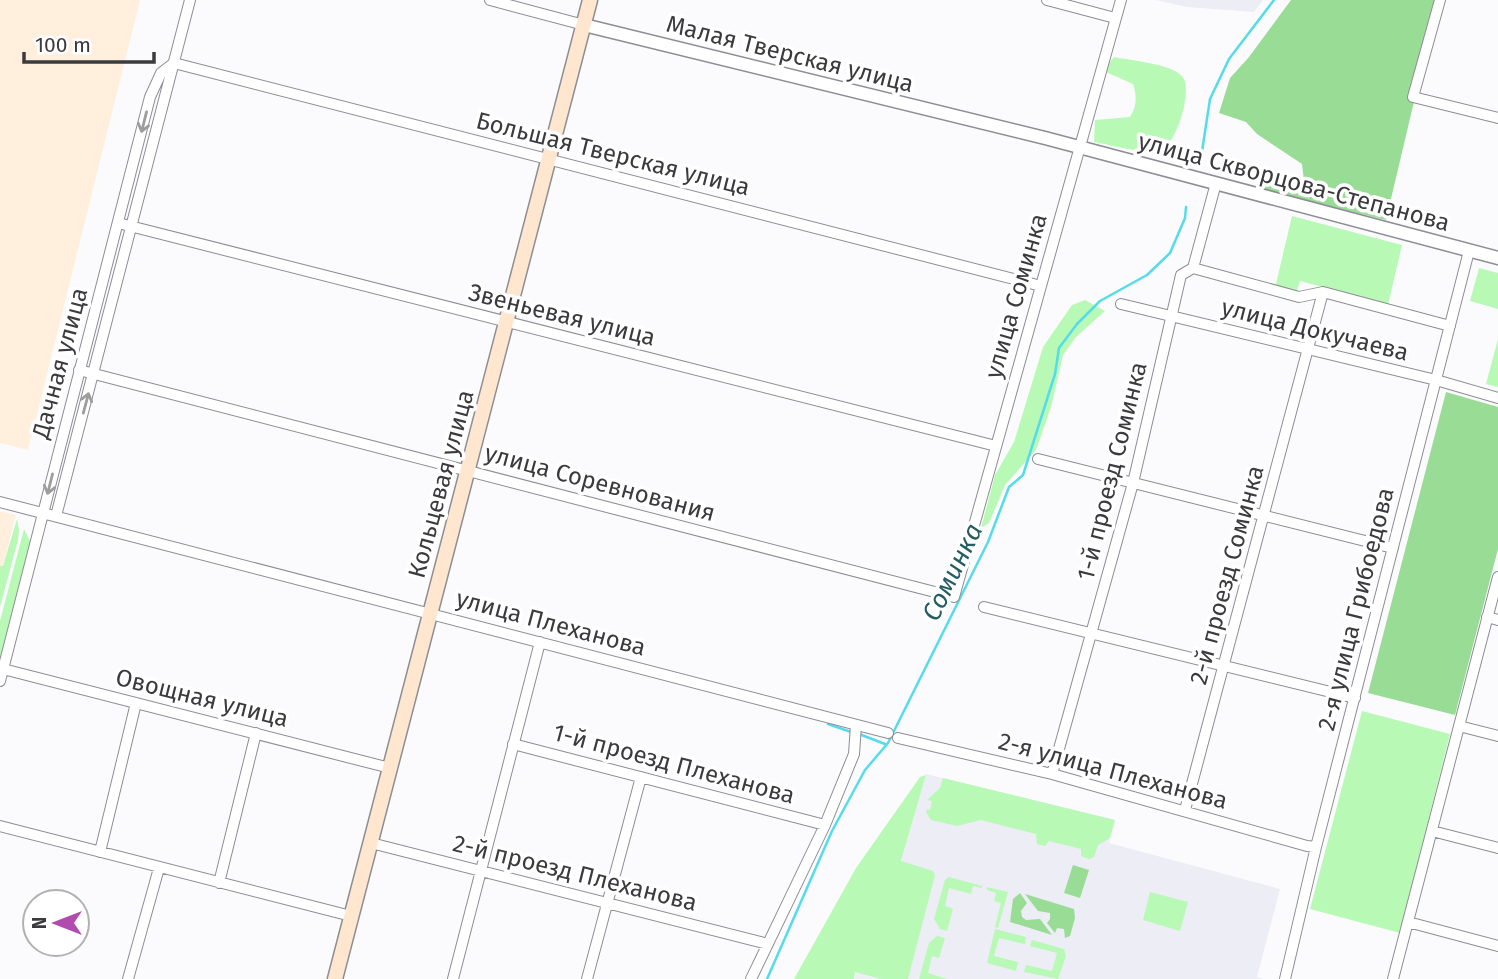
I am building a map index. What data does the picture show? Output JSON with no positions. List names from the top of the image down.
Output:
{
  "streets": {
    "main road": ["Кольцевая улица"],
    "street": [
      "Малая Тверская улица",
      "Большая Тверская улица",
      "улица Скворцова-Степанова",
      "улица Соминка",
      "Звеньевая улица",
      "улица Докучаева",
      "Дачная улица",
      "1-й проезд Соминка",
      "улица Соревнования",
      "2-й проезд Соминка",
      "2-я улица Грибоедова",
      "улица Плеханова",
      "Овощная улица",
      "1-й проезд Плеханова",
      "2-я улица Плеханова",
      "2-й проезд Плеханова"
    ]
  },
  "crossings": [
    ["Малая Тверская улица", "улица Скворцова-Степанова"],
    ["Малая Тверская улица", "улица Соминка"],
    ["Малая Тверская улица", "Кольцевая улица"],
    ["Большая Тверская улица", "улица Соминка"],
    ["Большая Тверская улица", "Дачная улица"],
    ["Большая Тверская улица", "Кольцевая улица"],
    ["улица Скворцова-Степанова", "улица Соминка"],
    ["улица Скворцова-Степанова", "1-й проезд Соминка"],
    ["улица Скворцова-Степанова", "2-я улица Грибоедова"],
    ["улица Соминка", "Звеньевая улица"],
    ["улица Соминка", "улица Соревнования"],
    ["Звеньевая улица", "Дачная улица"],
    ["Звеньевая улица", "Кольцевая улица"],
    ["улица Докучаева", "1-й проезд Соминка"],
    ["улица Докучаева", "2-й проезд Соминка"],
    ["улица Докучаева", "2-я улица Грибоедова"],
    ["Дачная улица", "улица Соревнования"],
    ["Дачная улица", "улица Плеханова"],
    ["Дачная улица", "Овощная улица"],
    ["1-й проезд Соминка", "2-я улица Плеханова"],
    ["улица Соревнования", "Кольцевая улица"],
    ["Кольцевая улица", "улица Плеханова"],
    ["Кольцевая улица", "Овощная улица"],
    ["Кольцевая улица", "2-й проезд Плеханова"],
    ["2-й проезд Соминка", "2-я улица Плеханова"],
    ["2-я улица Грибоедова", "2-я улица Плеханова"]
  ],
  "water": ["Соминка"],
  "scale_bar": "100 m",
  "north": "left"
}
